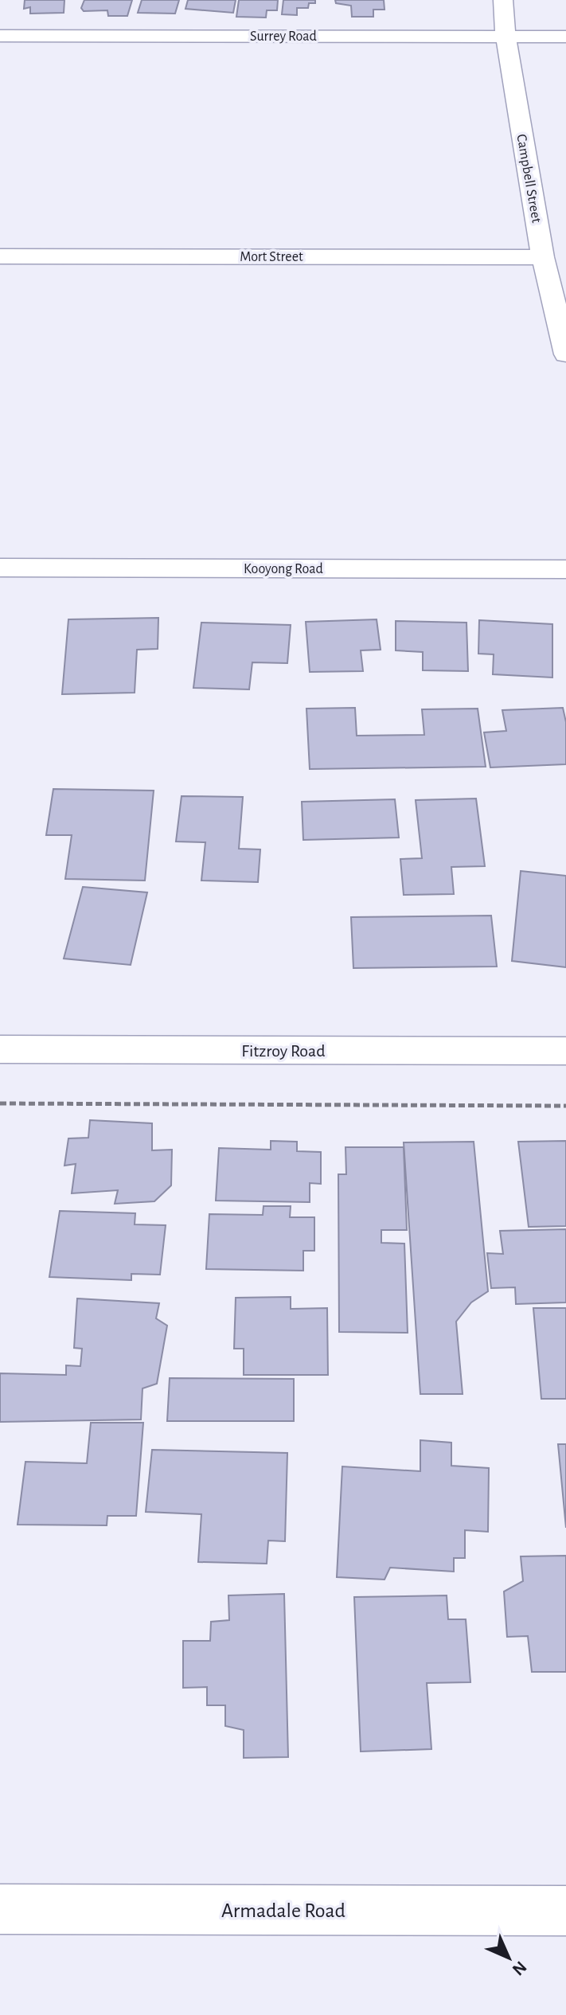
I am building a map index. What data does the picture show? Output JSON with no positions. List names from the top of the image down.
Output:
{
  "streets": {
    "street": [
      "Surrey Road",
      "Campbell Street",
      "Mort Street",
      "Kooyong Road",
      "Fitzroy Road",
      "Armadale Road"
    ]
  },
  "crossings": [
    ["Surrey Road", "Campbell Street"],
    ["Campbell Street", "Mort Street"]
  ],
  "north": "bottom right"
}
